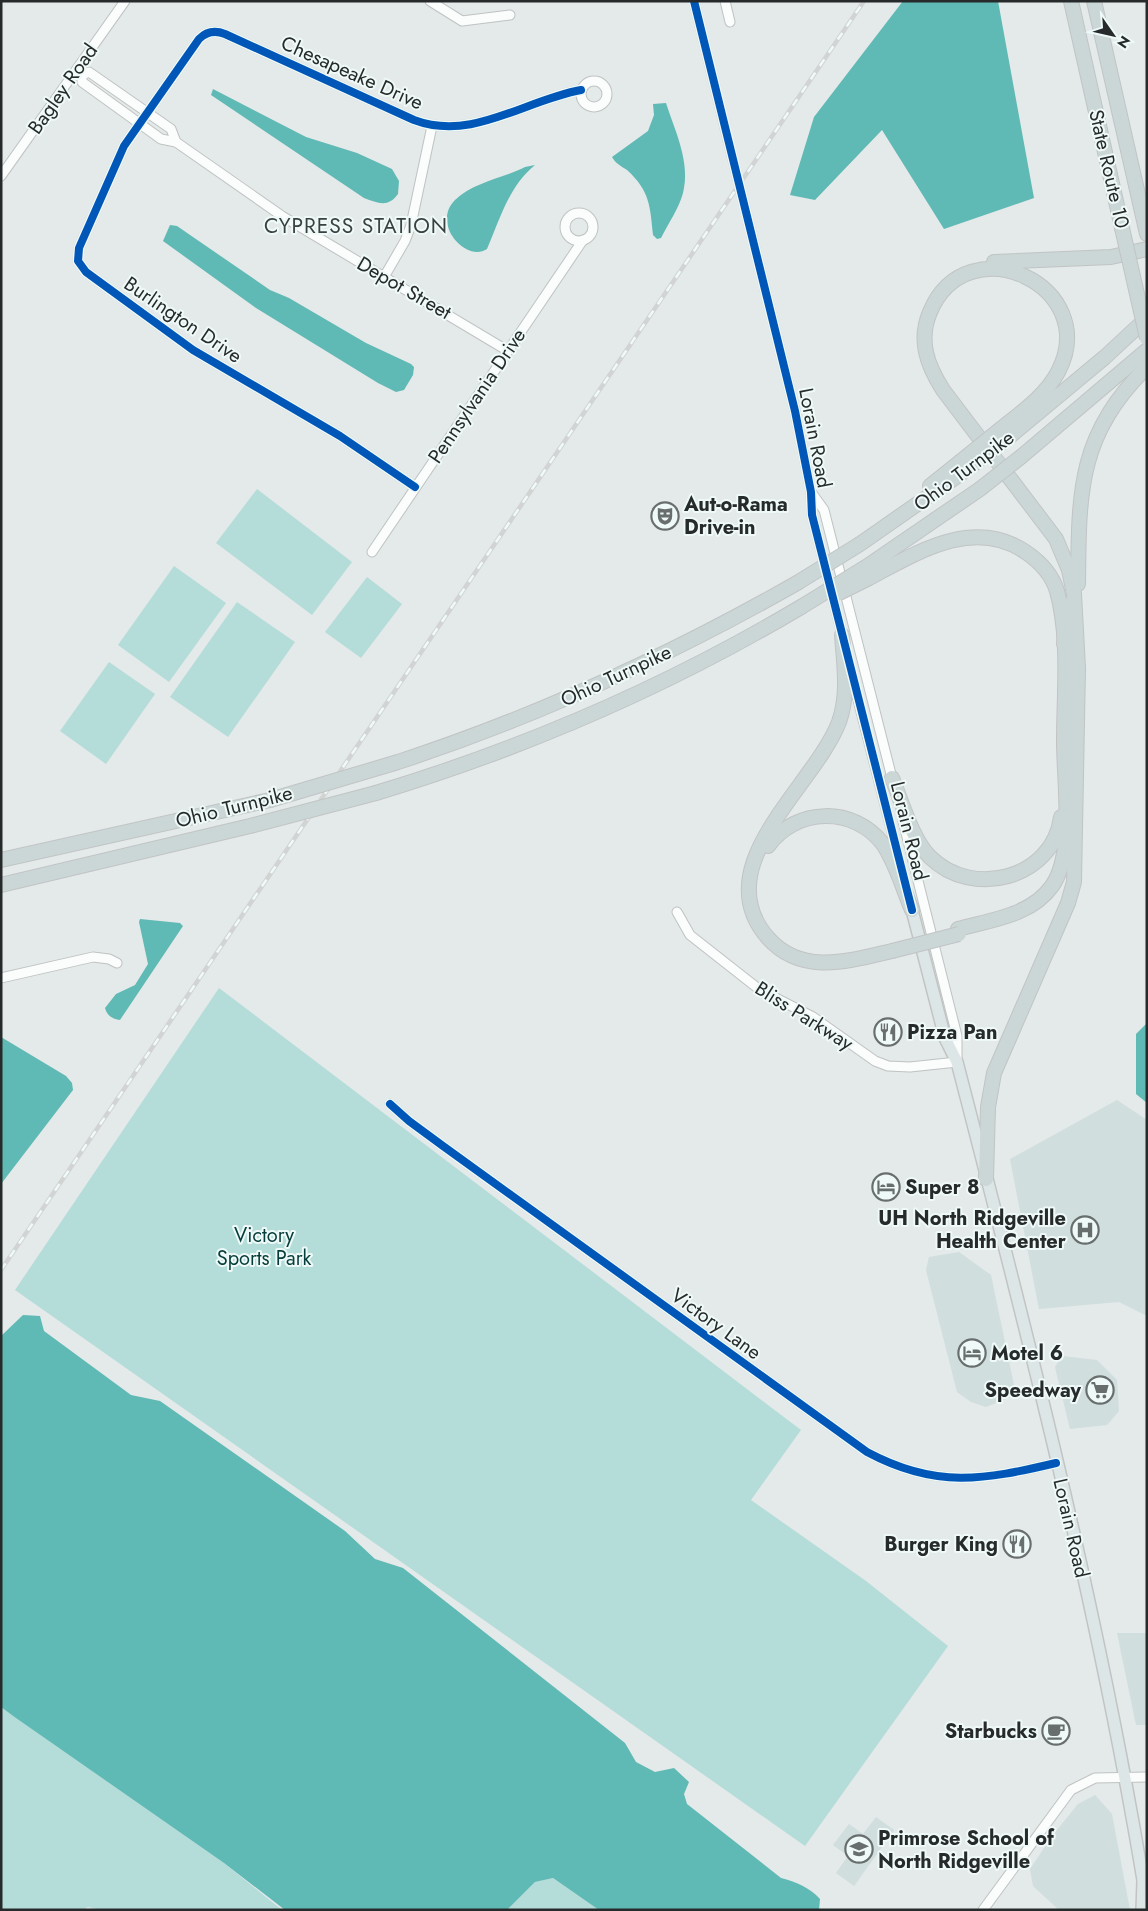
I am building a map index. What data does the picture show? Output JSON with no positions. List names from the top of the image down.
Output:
{
  "streets": {
    "highway": ["State Route 10", "Ohio Turnpike"],
    "main road": ["Lorain Road"],
    "street": [
      "Chesapeake Drive",
      "Bagley Road",
      "Depot Street",
      "Burlington Drive",
      "Pennsylvania Drive",
      "Bliss Parkway",
      "Victory Lane"
    ]
  },
  "crossings": [
    ["Chesapeake Drive", "Depot Street"],
    ["Chesapeake Drive", "Burlington Drive"],
    ["Bagley Road", "Depot Street"],
    ["Depot Street", "Burlington Drive"],
    ["Depot Street", "Pennsylvania Drive"],
    ["Burlington Drive", "Pennsylvania Drive"],
    ["Lorain Road", "Bliss Parkway"],
    ["Lorain Road", "Victory Lane"]
  ],
  "districts": ["CYPRESS STATION"],
  "parks": ["Victory Sports Park"],
  "places": {
    "theatre": ["Aut-o-Rama Drive-in"],
    "restaurant": ["Pizza Pan", "Burger King"],
    "hotel": ["Super 8", "Motel 6"],
    "hospital": ["UH North Ridgeville Health Center"],
    "supermarket": ["Speedway"],
    "cafe": ["Starbucks"],
    "school or university": ["Primrose School of North Ridgeville"]
  },
  "north": "bottom right"
}
